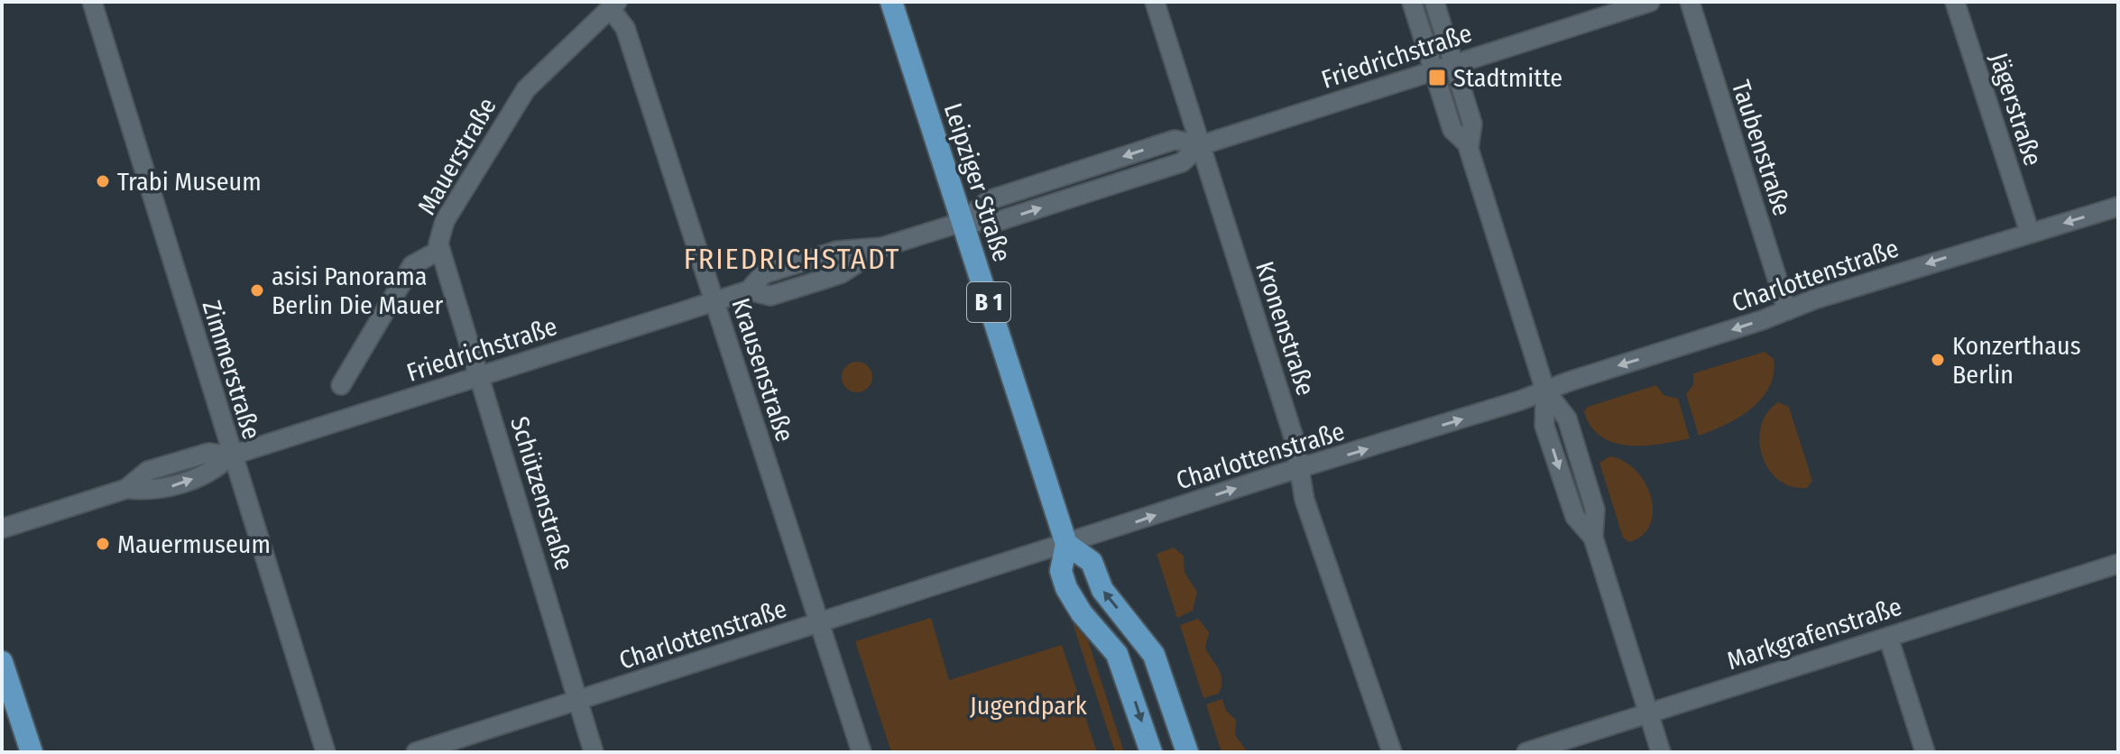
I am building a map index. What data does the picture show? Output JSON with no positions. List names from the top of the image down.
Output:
{
  "streets": {
    "main road": ["Leipziger Straße", "B 1"],
    "street": [
      "Friedrichstraße",
      "Jägerstraße",
      "Taubenstraße",
      "Mauerstraße",
      "Charlottenstraße",
      "Kronenstraße",
      "Zimmerstraße",
      "Krausenstraße",
      "Schützenstraße",
      "Markgrafenstraße"
    ]
  },
  "crossings": [
    ["Friedrichstraße", "Leipziger Straße"],
    ["Friedrichstraße", "Kronenstraße"],
    ["Friedrichstraße", "Zimmerstraße"],
    ["Friedrichstraße", "Krausenstraße"],
    ["Friedrichstraße", "Schützenstraße"],
    ["Jägerstraße", "Charlottenstraße"],
    ["Taubenstraße", "Charlottenstraße"],
    ["Mauerstraße", "Krausenstraße"],
    ["Mauerstraße", "Schützenstraße"],
    ["Leipziger Straße", "Charlottenstraße"],
    ["Charlottenstraße", "Kronenstraße"],
    ["Charlottenstraße", "Krausenstraße"],
    ["Charlottenstraße", "Schützenstraße"]
  ],
  "districts": ["FRIEDRICHSTADT"],
  "parks": ["Jugendpark"],
  "places": {
    "transit": ["Stadtmitte"],
    "other": [
      "Trabi Museum",
      "asisi Panorama Berlin Die Mauer",
      "Konzerthaus Berlin",
      "Mauermuseum"
    ]
  }
}
